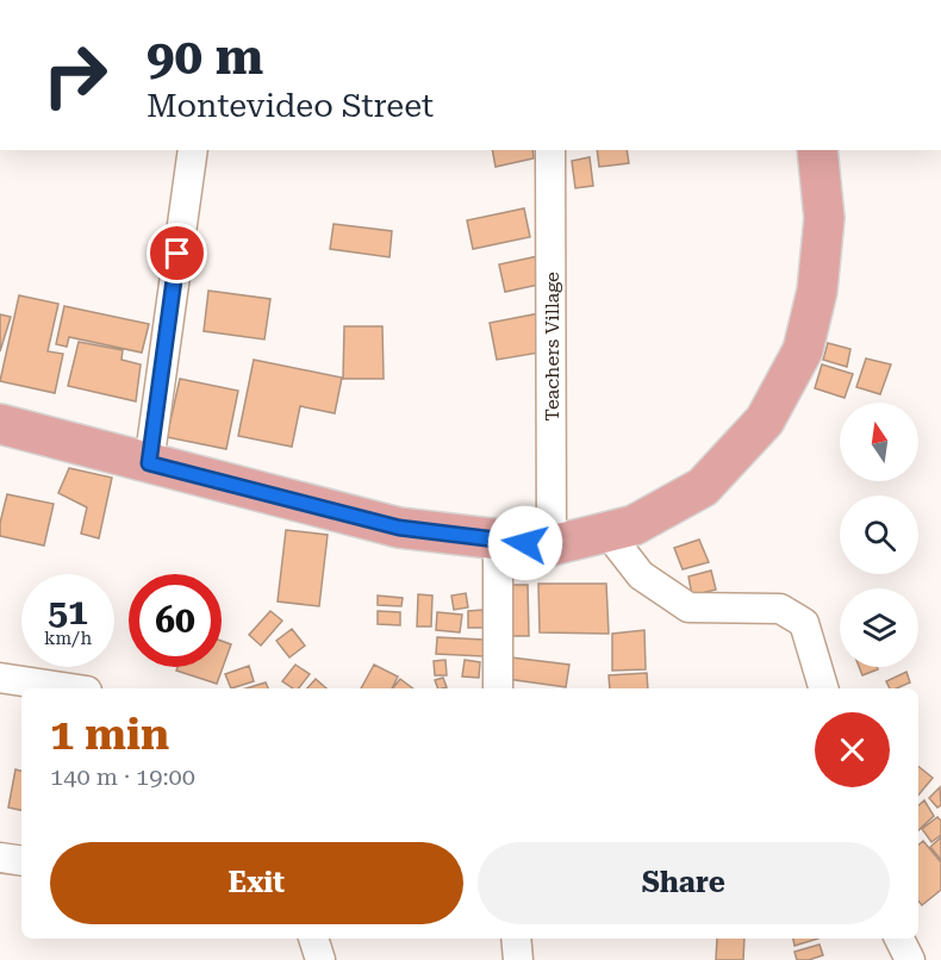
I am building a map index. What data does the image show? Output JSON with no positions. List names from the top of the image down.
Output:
{
  "streets": {
    "street": ["Teachers Village"]
  },
  "north": "top",
  "page": {
    "turn": ["90 m", "Montevideo Street"],
    "speed": "51 km/h",
    "limit": "60",
    "heading": ["1 min", "140 m · 19:00"],
    "buttons": ["Exit", "Share"]
  }
}
